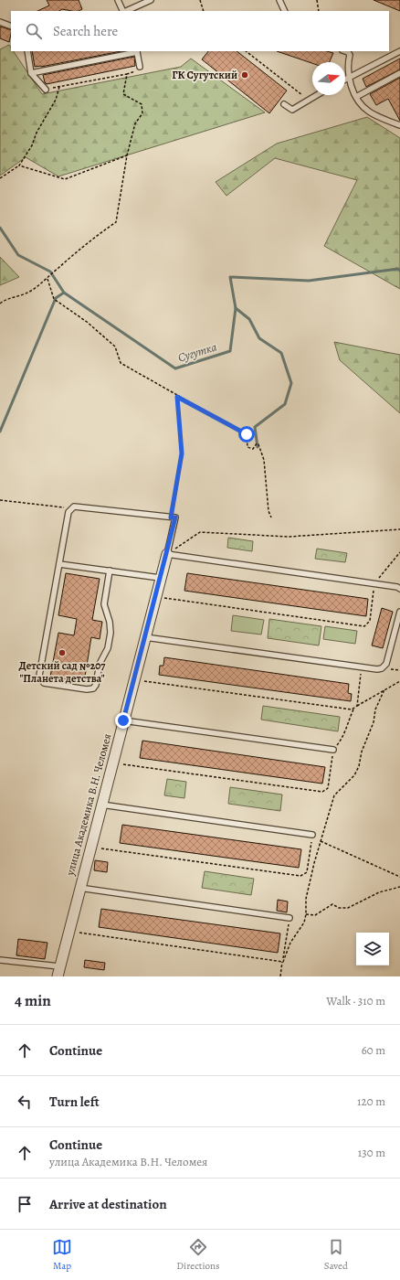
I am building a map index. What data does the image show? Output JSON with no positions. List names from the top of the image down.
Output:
{
  "streets": {
    "street": ["улица Академика В.Н. Челомея"]
  },
  "water": ["Сугутка"],
  "places": ["ГК Сугутский", "Детский сад №207 \"Планета детства\""],
  "north": "right",
  "page": {
    "search": "Search here",
    "heading": ["4 min", "Walk · 310 m"],
    "list": [
      ["Continue", "60 m"],
      ["Turn left", "120 m"],
      ["Continue", "улица Академика В.Н. Челомея", "130 m"],
      "Arrive at destination"
    ],
    "nav": ["Map", "Directions", "Saved"]
  }
}
